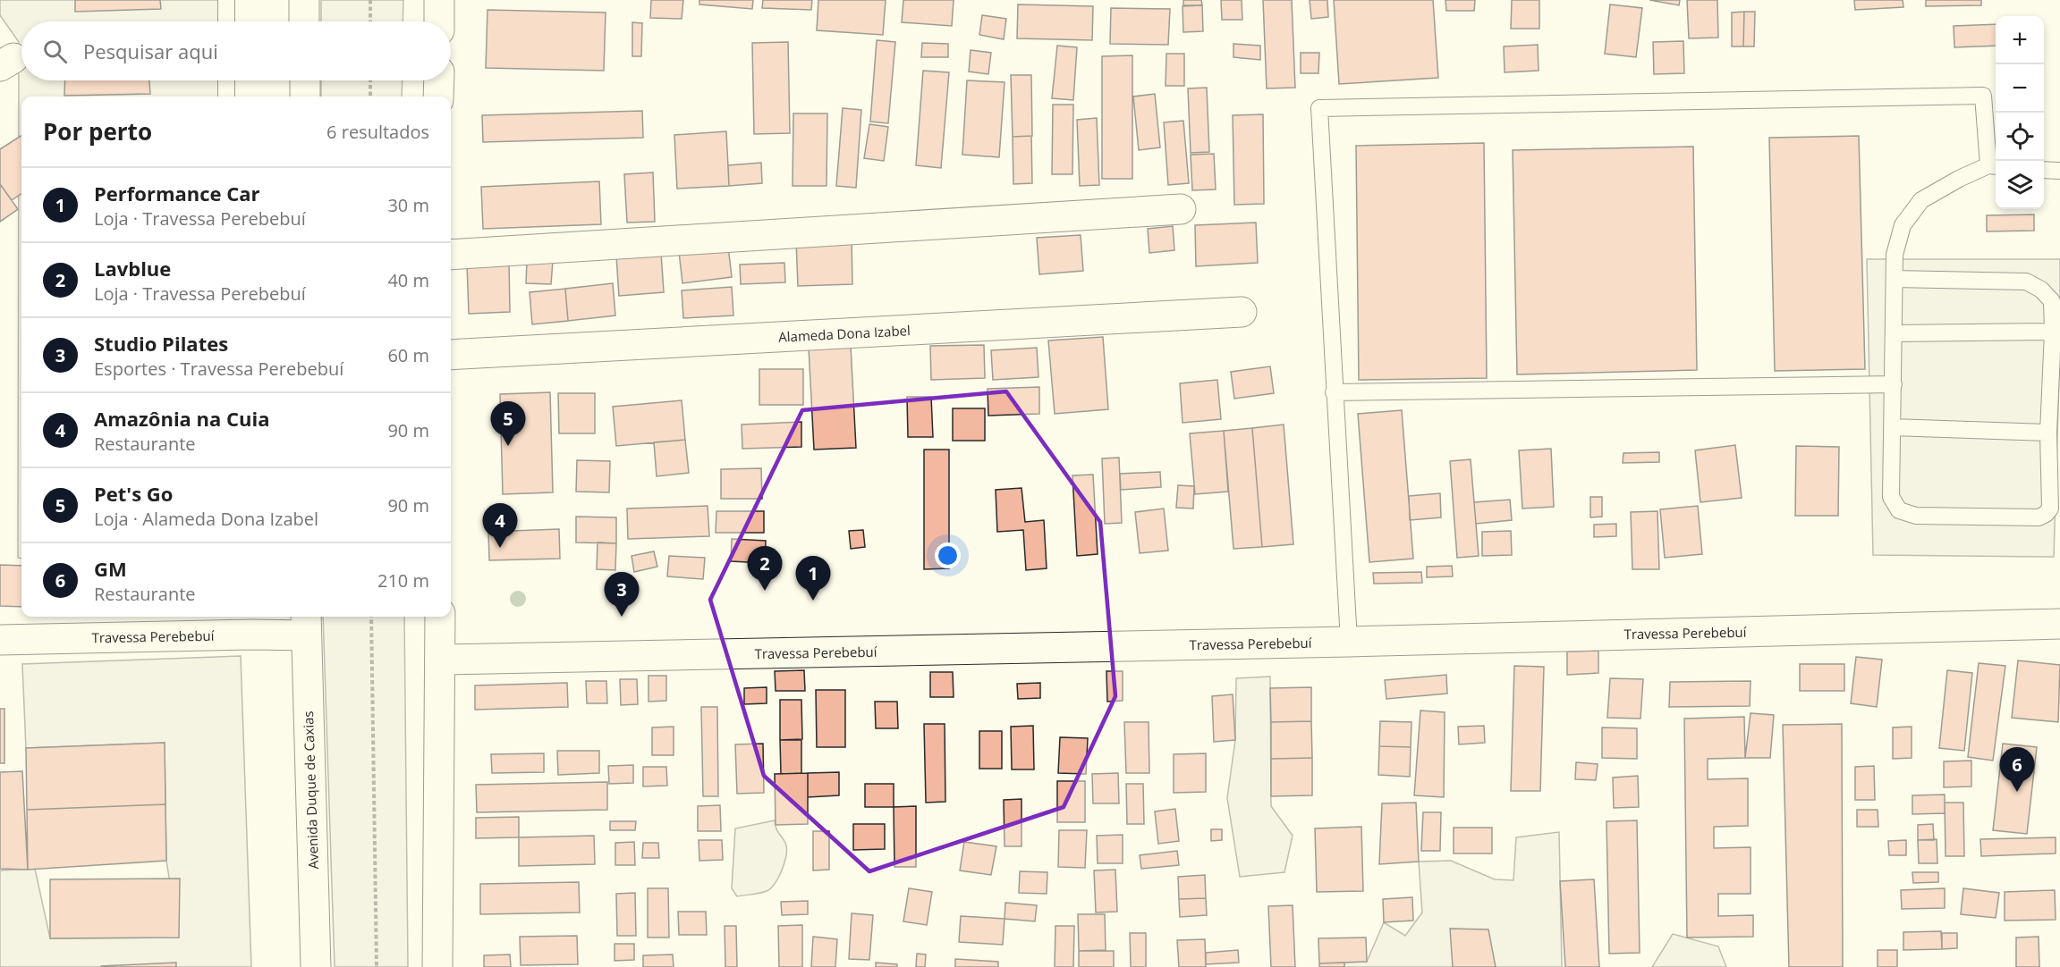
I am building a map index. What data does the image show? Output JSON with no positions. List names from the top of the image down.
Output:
{
  "streets": {
    "street": ["Alameda Dona Izabel", "Travessa Perebebuí", "Avenida Duque de Caxias"]
  },
  "crossings": [
    ["Travessa Perebebuí", "Avenida Duque de Caxias"]
  ],
  "page": {
    "map_buttons": ["+", "−"],
    "search": "Pesquisar aqui",
    "heading": ["Por perto", "6 resultados"],
    "list": [
      {
        "mark": "1",
        "name": "Performance Car",
        "note": "Loja · Travessa Perebebuí",
        "value": "30 m"
      },
      {
        "mark": "2",
        "name": "Lavblue",
        "note": "Loja · Travessa Perebebuí",
        "value": "40 m"
      },
      {
        "mark": "3",
        "name": "Studio Pilates",
        "note": "Esportes · Travessa Perebebuí",
        "value": "60 m"
      },
      {
        "mark": "4",
        "name": "Amazônia na Cuia",
        "note": "Restaurante",
        "value": "90 m"
      },
      {
        "mark": "5",
        "name": "Pet's Go",
        "note": "Loja · Alameda Dona Izabel",
        "value": "90 m"
      },
      {
        "mark": "6",
        "name": "GM",
        "note": "Restaurante",
        "value": "210 m"
      }
    ],
    "pins": [
      "5",
      "4",
      "2",
      "1",
      "3",
      "6"
    ]
  }
}
